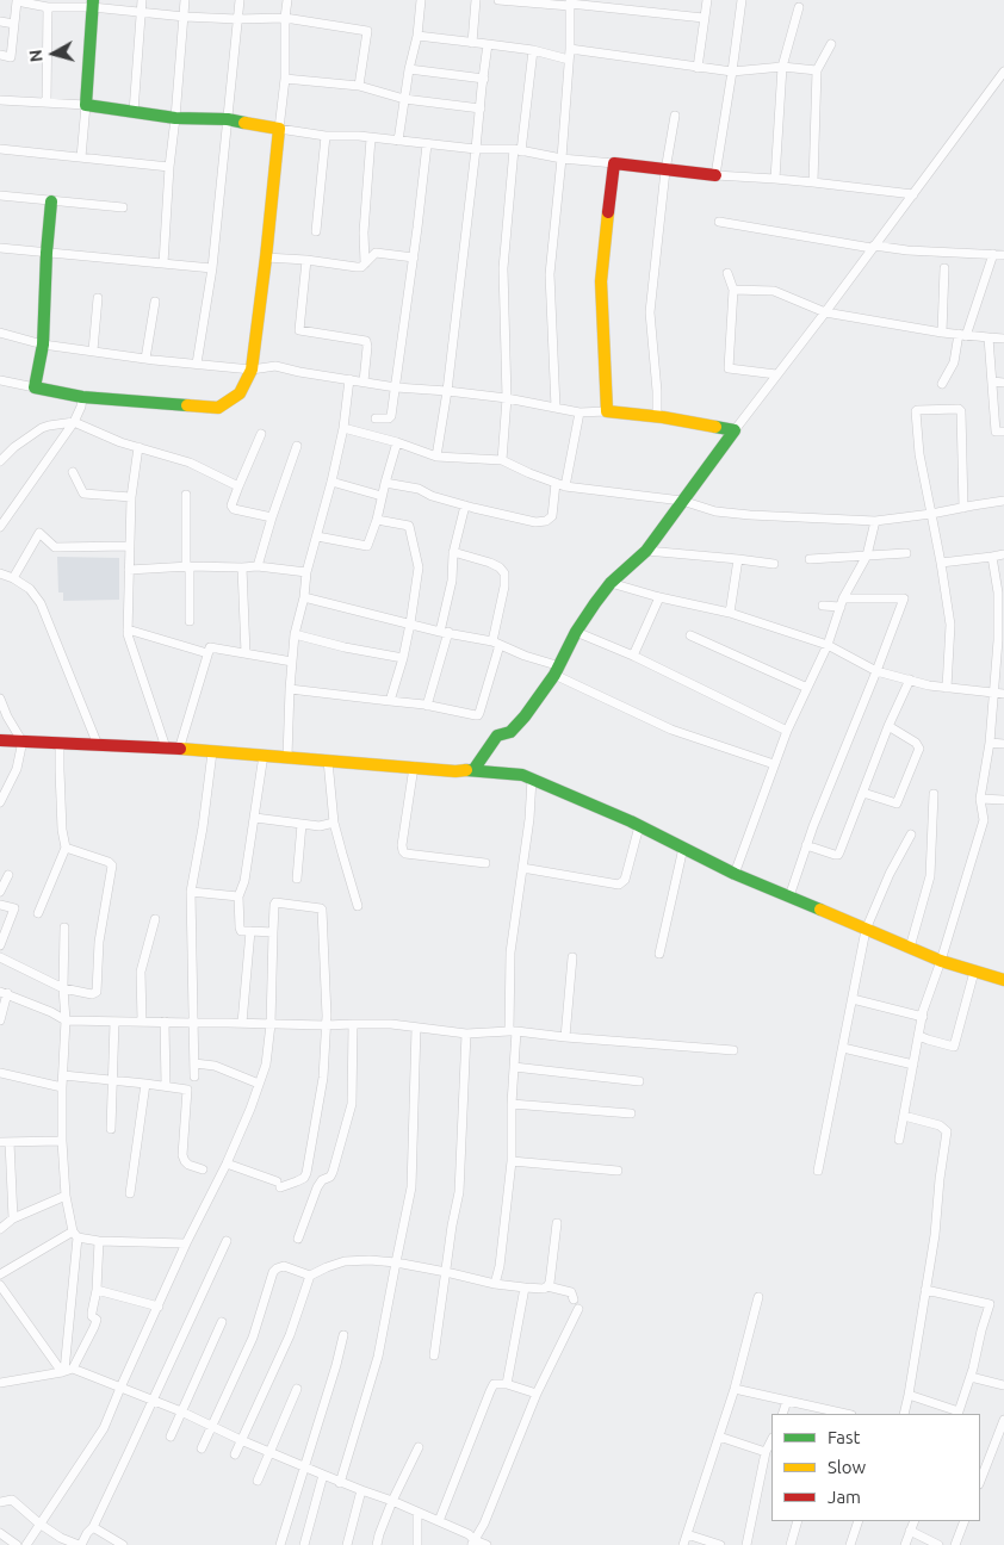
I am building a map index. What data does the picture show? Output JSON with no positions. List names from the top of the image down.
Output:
{
  "legend": ["Fast", "Slow", "Jam"],
  "north": "left"
}
